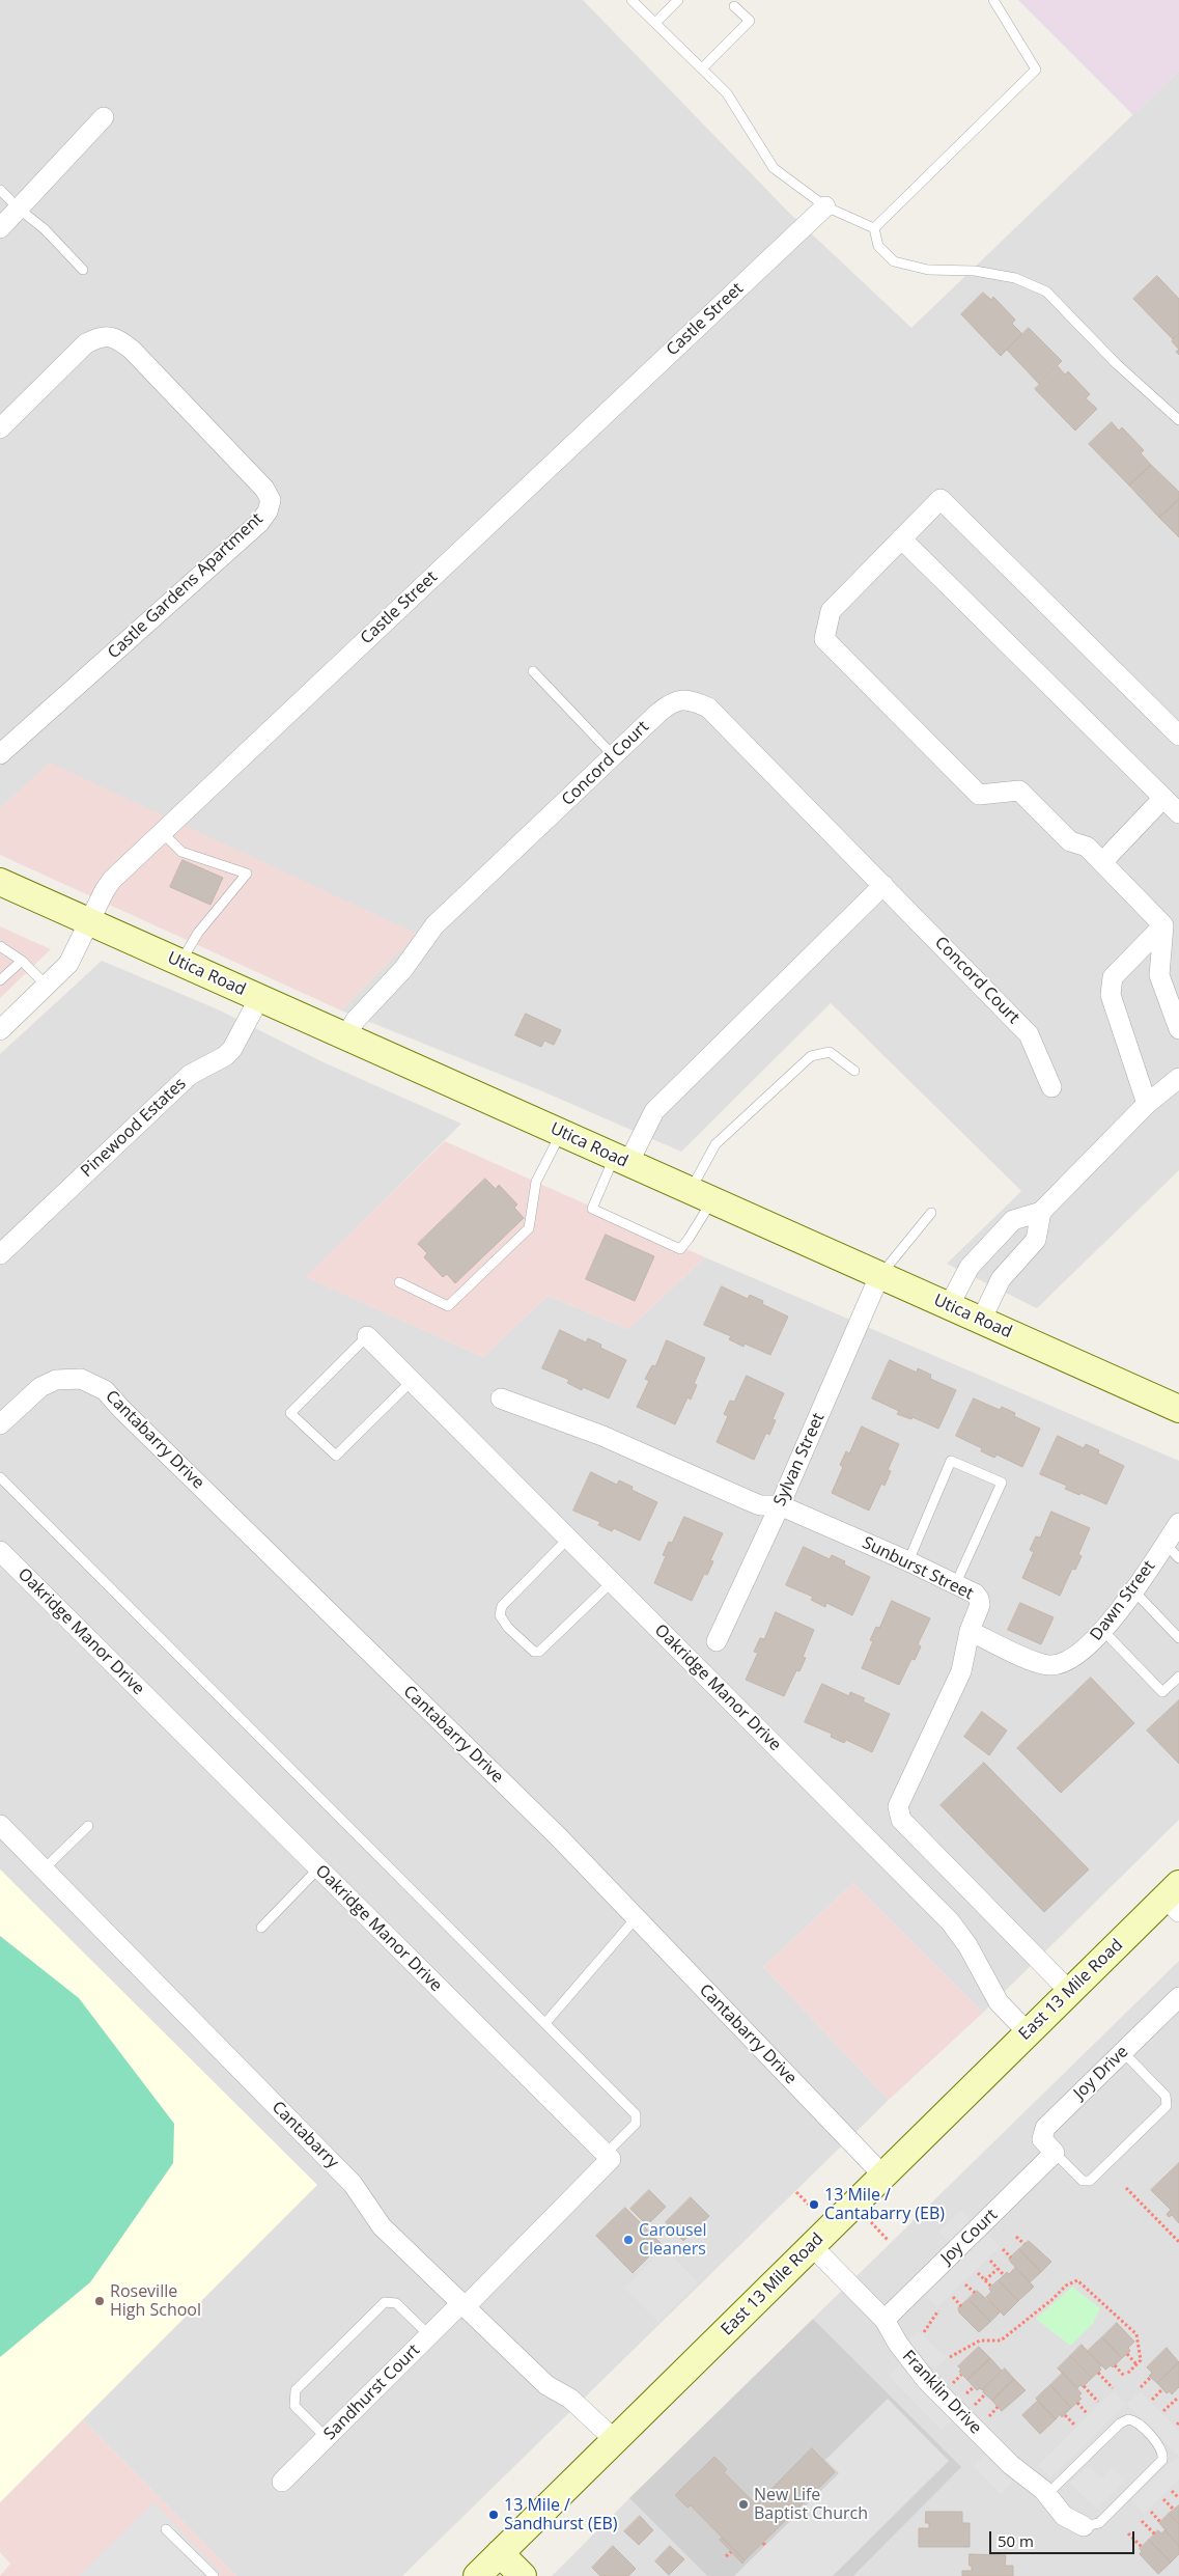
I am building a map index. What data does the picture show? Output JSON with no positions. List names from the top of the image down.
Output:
{
  "streets": {
    "main road": ["Utica Road", "East 13 Mile Road"],
    "street": [
      "Castle Street",
      "Castle Gardens Apartment",
      "Concord Court",
      "Pinewood Estates",
      "Cantabarry Drive",
      "Sylvan Street",
      "Sunburst Street",
      "Dawn Street",
      "Oakridge Manor Drive",
      "Joy Drive",
      "Cantabarry",
      "Joy Court",
      "Sandhurst Court",
      "Franklin Drive"
    ]
  },
  "crossings": [
    ["Castle Street", "Utica Road"],
    ["Concord Court", "Utica Road"],
    ["Utica Road", "Pinewood Estates"],
    ["Utica Road", "Sylvan Street"],
    ["Cantabarry Drive", "East 13 Mile Road"],
    ["Sylvan Street", "Sunburst Street"],
    ["Sunburst Street", "Dawn Street"],
    ["Sunburst Street", "East 13 Mile Road"],
    ["Oakridge Manor Drive", "East 13 Mile Road"],
    ["East 13 Mile Road", "Cantabarry"],
    ["East 13 Mile Road", "Franklin Drive"],
    ["Joy Drive", "Joy Court"],
    ["Cantabarry", "Sandhurst Court"],
    ["Joy Court", "Franklin Drive"]
  ],
  "places": [
    "13 Mile / Cantabarry (EB)",
    "Carousel Cleaners",
    "Roseville High School",
    "New Life Baptist Church",
    "13 Mile / Sandhurst (EB)"
  ],
  "scale_bar": "50 m"
}
